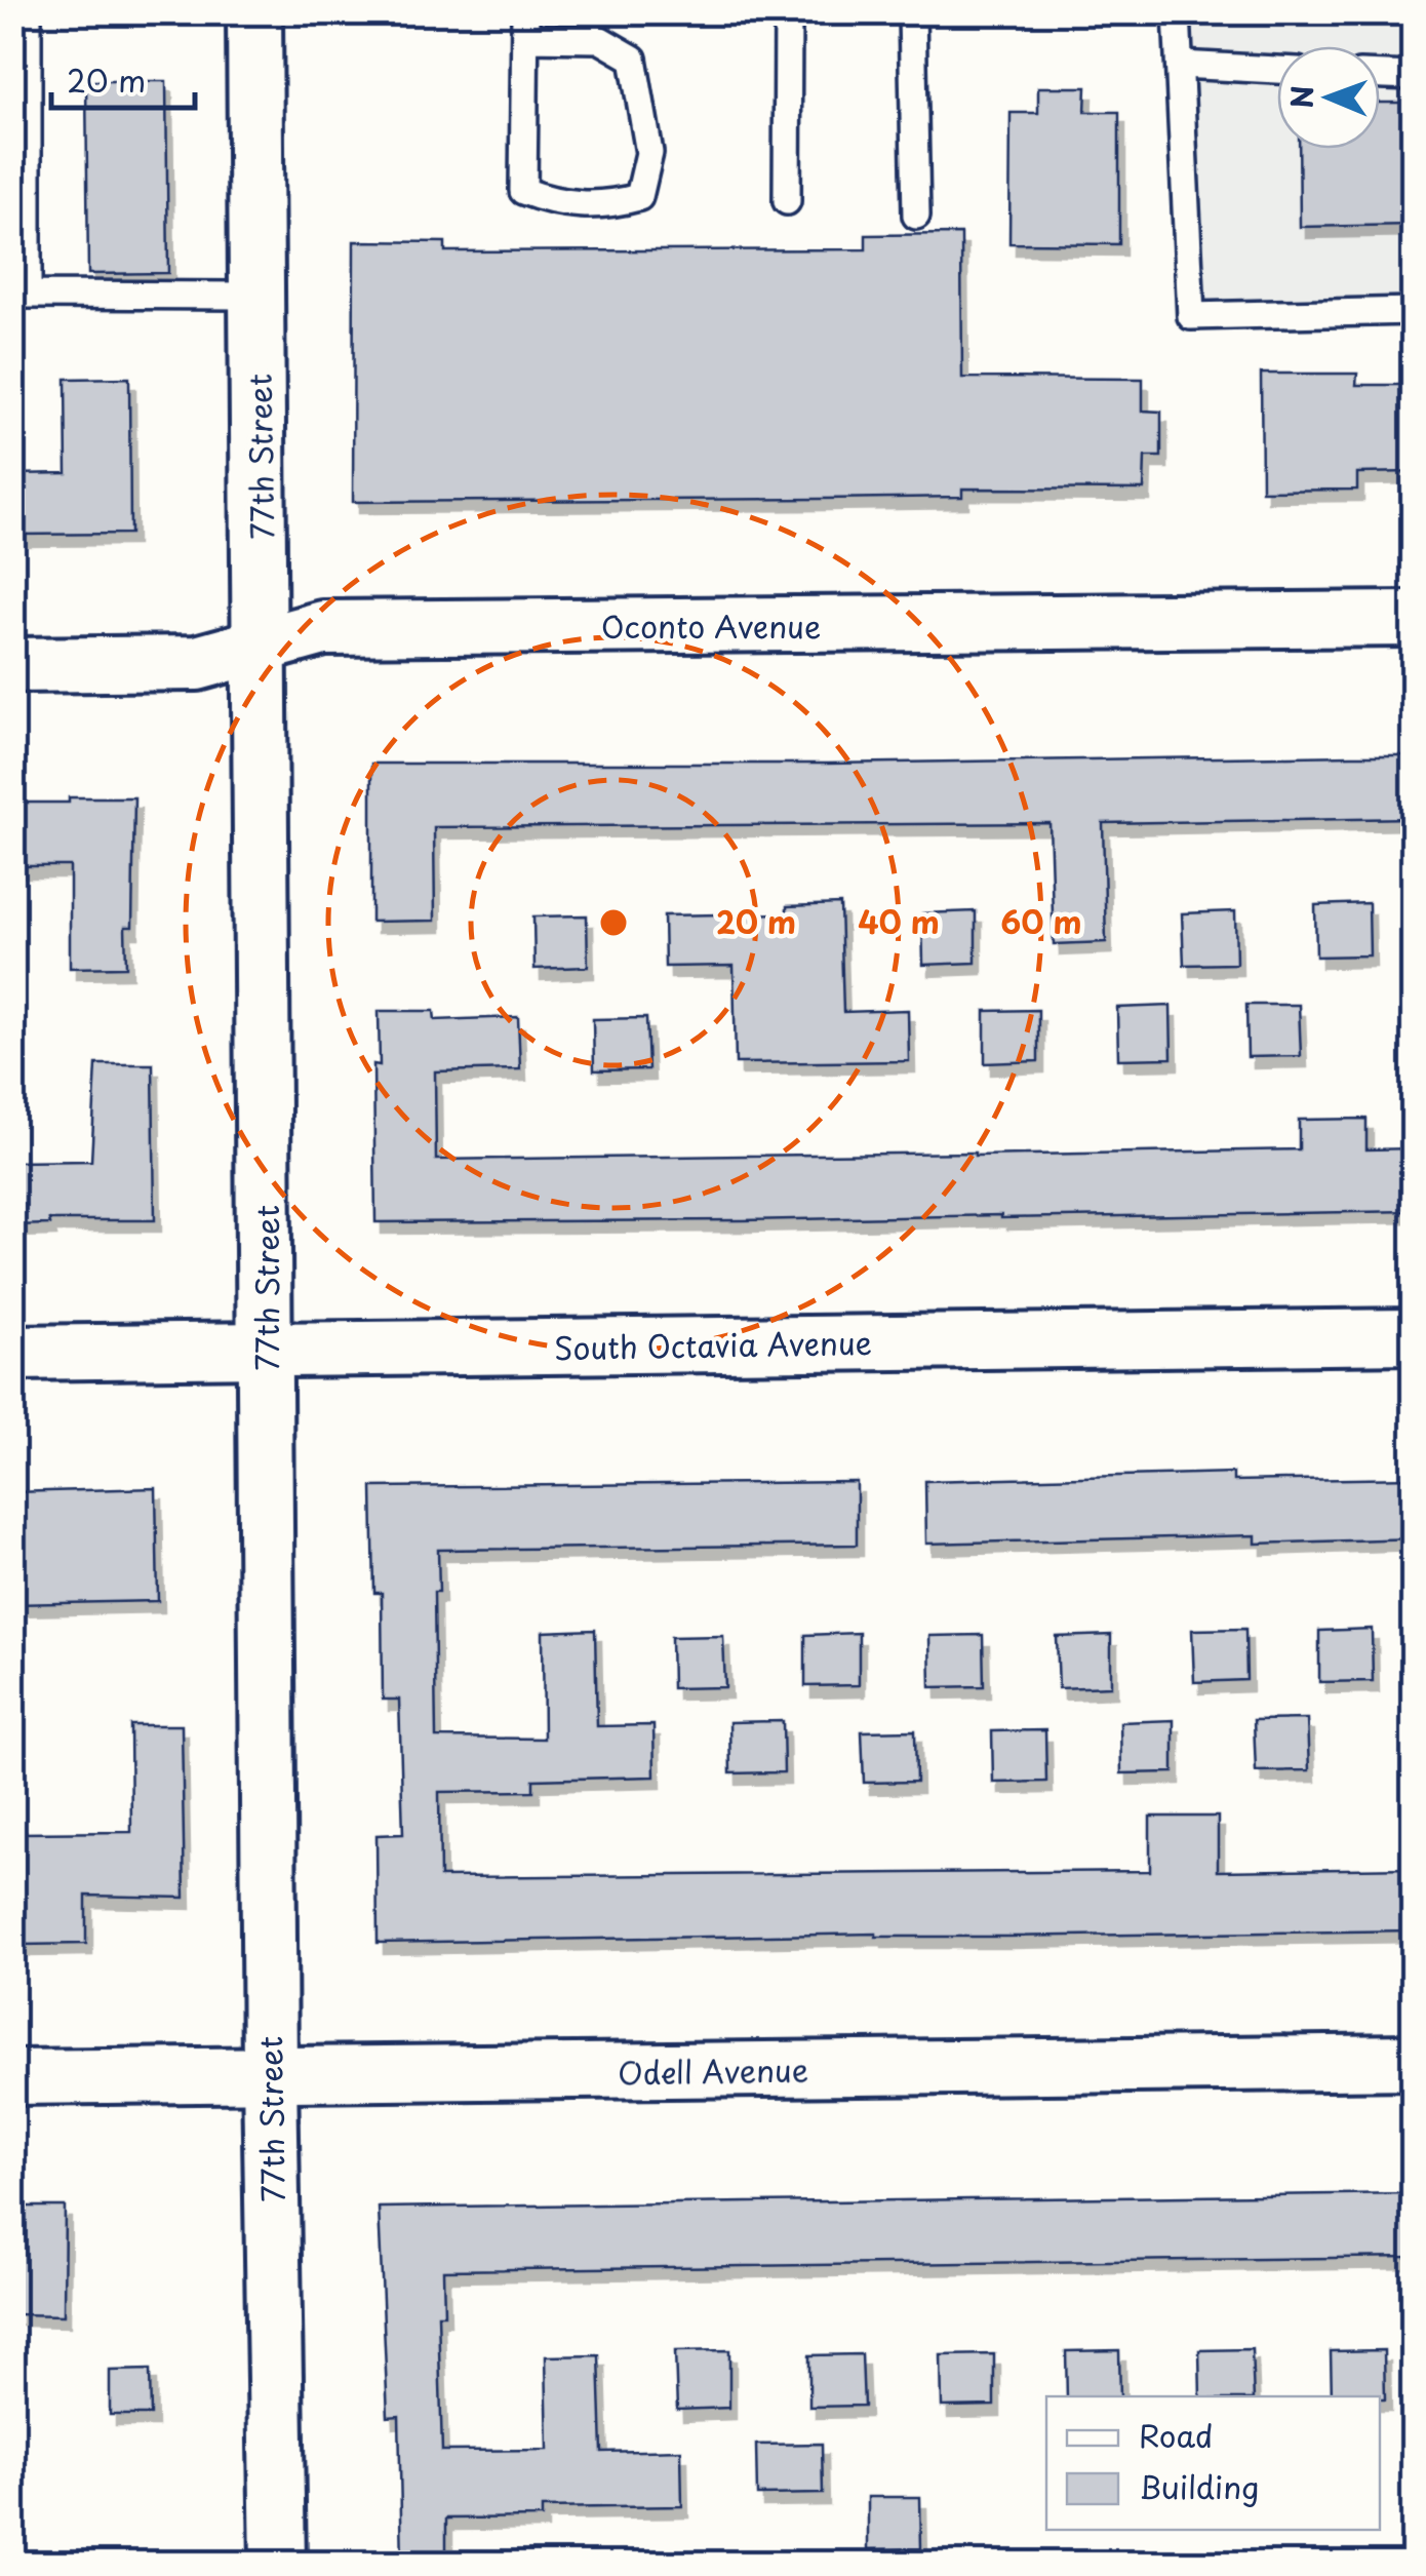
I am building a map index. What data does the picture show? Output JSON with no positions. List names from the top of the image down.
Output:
{
  "streets": {
    "street": [
      "77th Street",
      "Oconto Avenue",
      "South Octavia Avenue",
      "Odell Avenue"
    ]
  },
  "crossings": [
    ["77th Street", "Oconto Avenue"],
    ["77th Street", "South Octavia Avenue"],
    ["77th Street", "Odell Avenue"]
  ],
  "legend": ["Road", "Building"],
  "scale_bar": "20 m",
  "north": "left",
  "rings": ["20 m", "40 m", "60 m"]
}
